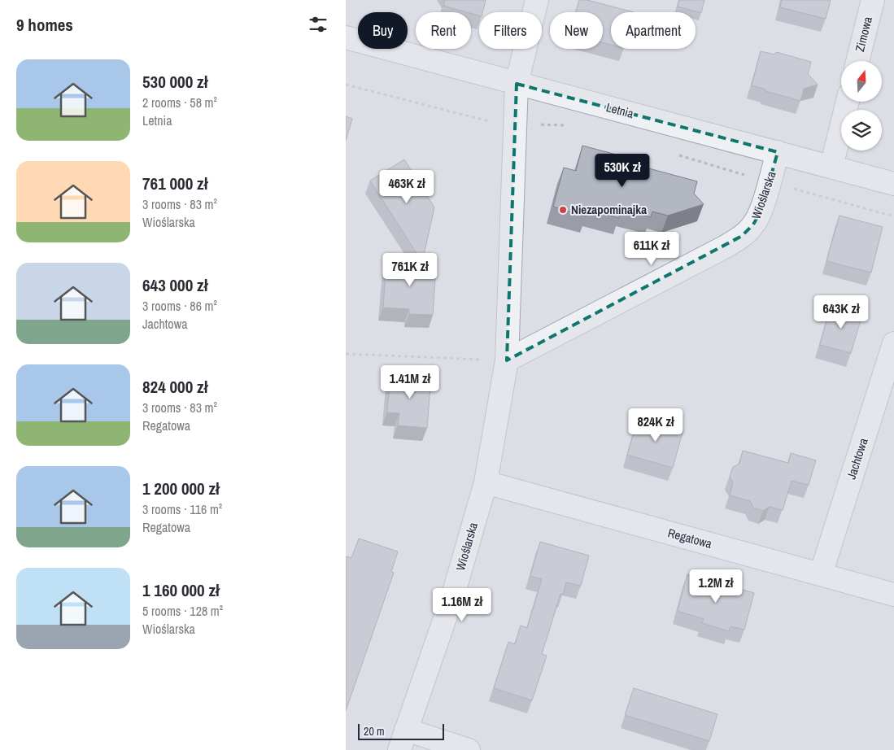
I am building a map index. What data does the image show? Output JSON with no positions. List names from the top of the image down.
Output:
{
  "streets": {
    "street": [
      "Zimowa",
      "Letnia",
      "Wioślarska",
      "Jachtowa",
      "Regatowa"
    ]
  },
  "crossings": [
    ["Letnia", "Wioślarska"],
    ["Wioślarska", "Regatowa"],
    ["Jachtowa", "Regatowa"]
  ],
  "places": ["Niezapominajka"],
  "scale_bar": "20 m",
  "north": "top",
  "page": {
    "heading": "9 homes",
    "chip": [
      "Buy",
      "Rent",
      "Filters",
      "New",
      "Apartment"
    ],
    "list": [
      {
        "name": "530 000 zł",
        "note": "2 rooms · 58 m² · Letnia"
      },
      {
        "name": "761 000 zł",
        "note": "3 rooms · 83 m² · Wioślarska"
      },
      {
        "name": "643 000 zł",
        "note": "3 rooms · 86 m² · Jachtowa"
      },
      {
        "name": "824 000 zł",
        "note": "3 rooms · 83 m² · Regatowa"
      },
      {
        "name": "1 200 000 zł",
        "note": "3 rooms · 116 m² · Regatowa"
      },
      {
        "name": "1 160 000 zł",
        "note": "5 rooms · 128 m² · Wioślarska"
      }
    ],
    "price": [
      "530K zł",
      "463K zł",
      "611K zł",
      "761K zł",
      "643K zł",
      "1.41M zł",
      "824K zł",
      "1.2M zł",
      "1.16M zł"
    ],
    "scale": "20 m"
  }
}
